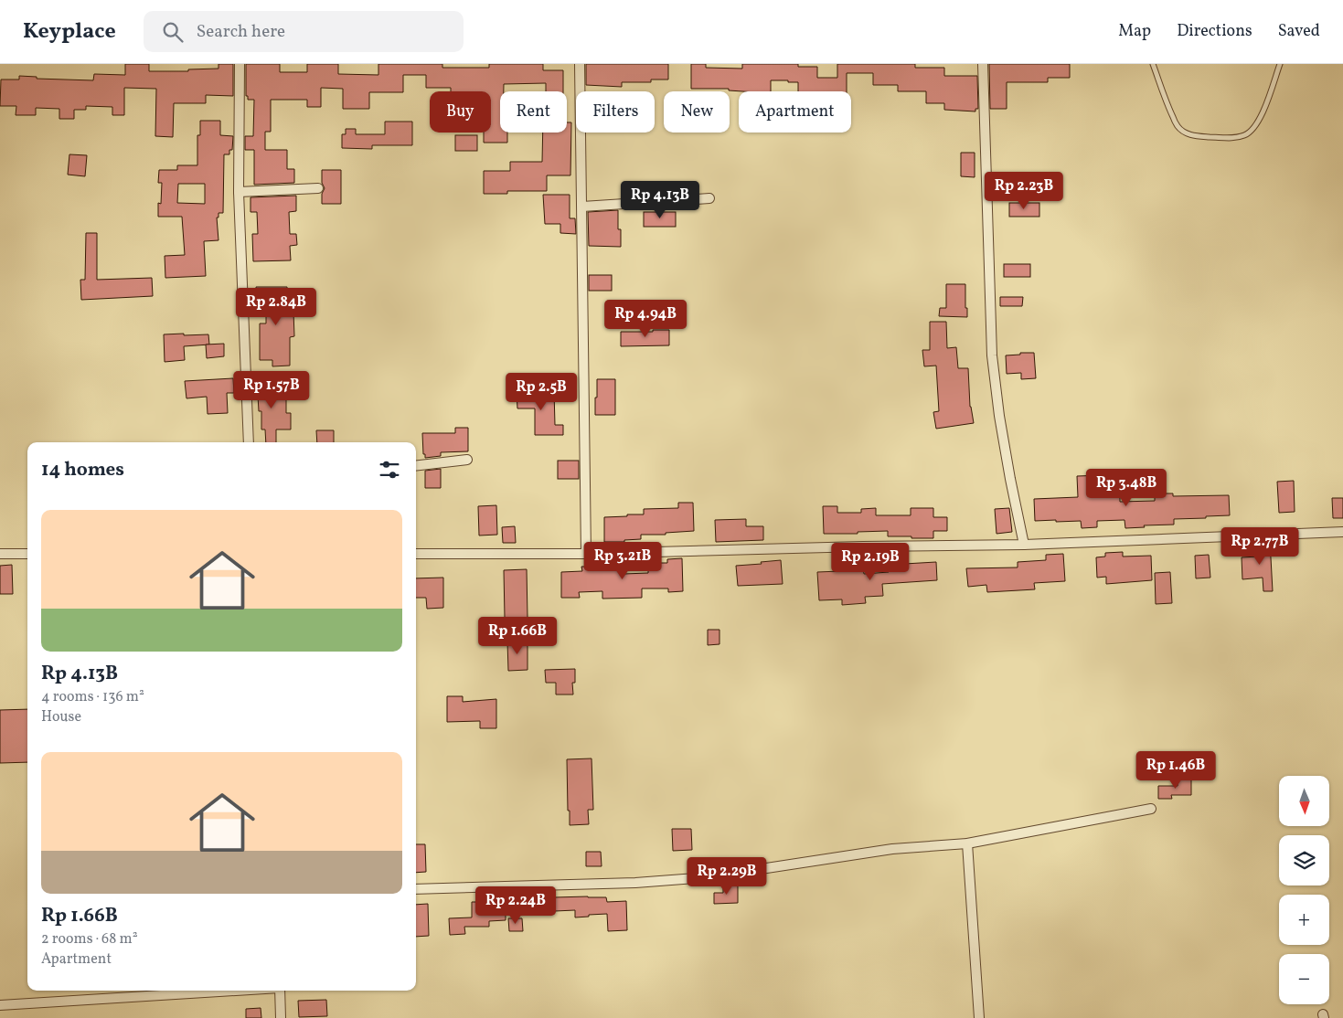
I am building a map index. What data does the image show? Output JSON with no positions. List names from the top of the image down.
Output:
{
  "north": "bottom",
  "page": {
    "header": "Keyplace",
    "search": "Search here",
    "nav": ["Map", "Directions", "Saved"],
    "chip": [
      "Buy",
      "Rent",
      "Filters",
      "New",
      "Apartment"
    ],
    "price": [
      "Rp 2.23B",
      "Rp 4.13B",
      "Rp 2.84B",
      "Rp 4.94B",
      "Rp 1.57B",
      "Rp 2.5B",
      "Rp 3.48B",
      "Rp 2.77B",
      "Rp 3.21B",
      "Rp 2.19B",
      "Rp 1.66B",
      "Rp 1.46B",
      "Rp 2.29B",
      "Rp 2.24B"
    ],
    "heading": "14 homes",
    "list": [
      {
        "name": "Rp 4.13B",
        "note": "4 rooms · 136 m² · House"
      },
      {
        "name": "Rp 1.66B",
        "note": "2 rooms · 68 m² · Apartment"
      }
    ],
    "map_buttons": ["+", "−"]
  }
}
